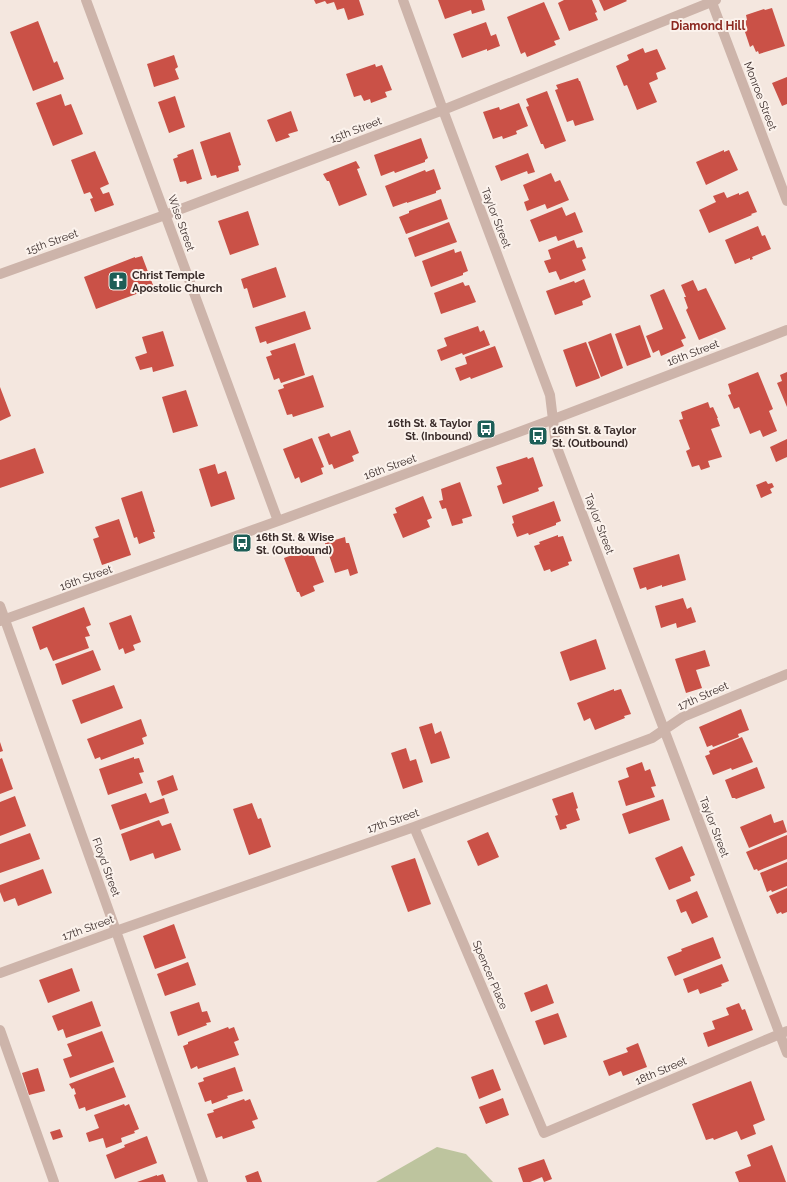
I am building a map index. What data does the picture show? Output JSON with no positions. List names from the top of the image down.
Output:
{
  "streets": {
    "street": [
      "Monroe Street",
      "15th Street",
      "Taylor Street",
      "Wise Street",
      "16th Street",
      "17th Street",
      "Floyd Street",
      "Spencer Place",
      "18th Street"
    ]
  },
  "crossings": [
    ["Monroe Street", "15th Street"],
    ["15th Street", "Taylor Street"],
    ["15th Street", "Wise Street"],
    ["Taylor Street", "16th Street"],
    ["Taylor Street", "17th Street"],
    ["Taylor Street", "18th Street"],
    ["Wise Street", "16th Street"],
    ["16th Street", "Floyd Street"],
    ["17th Street", "Floyd Street"],
    ["17th Street", "Spencer Place"],
    ["Spencer Place", "18th Street"]
  ],
  "districts": ["Diamond Hill"],
  "places": {
    "church": ["Christ Temple Apostolic Church"],
    "bus stop": ["16th St. & Taylor St. (Inbound)", "16th St. & Taylor St. (Outbound)", "16th St. & Wise St. (Outbound)"]
  }
}
